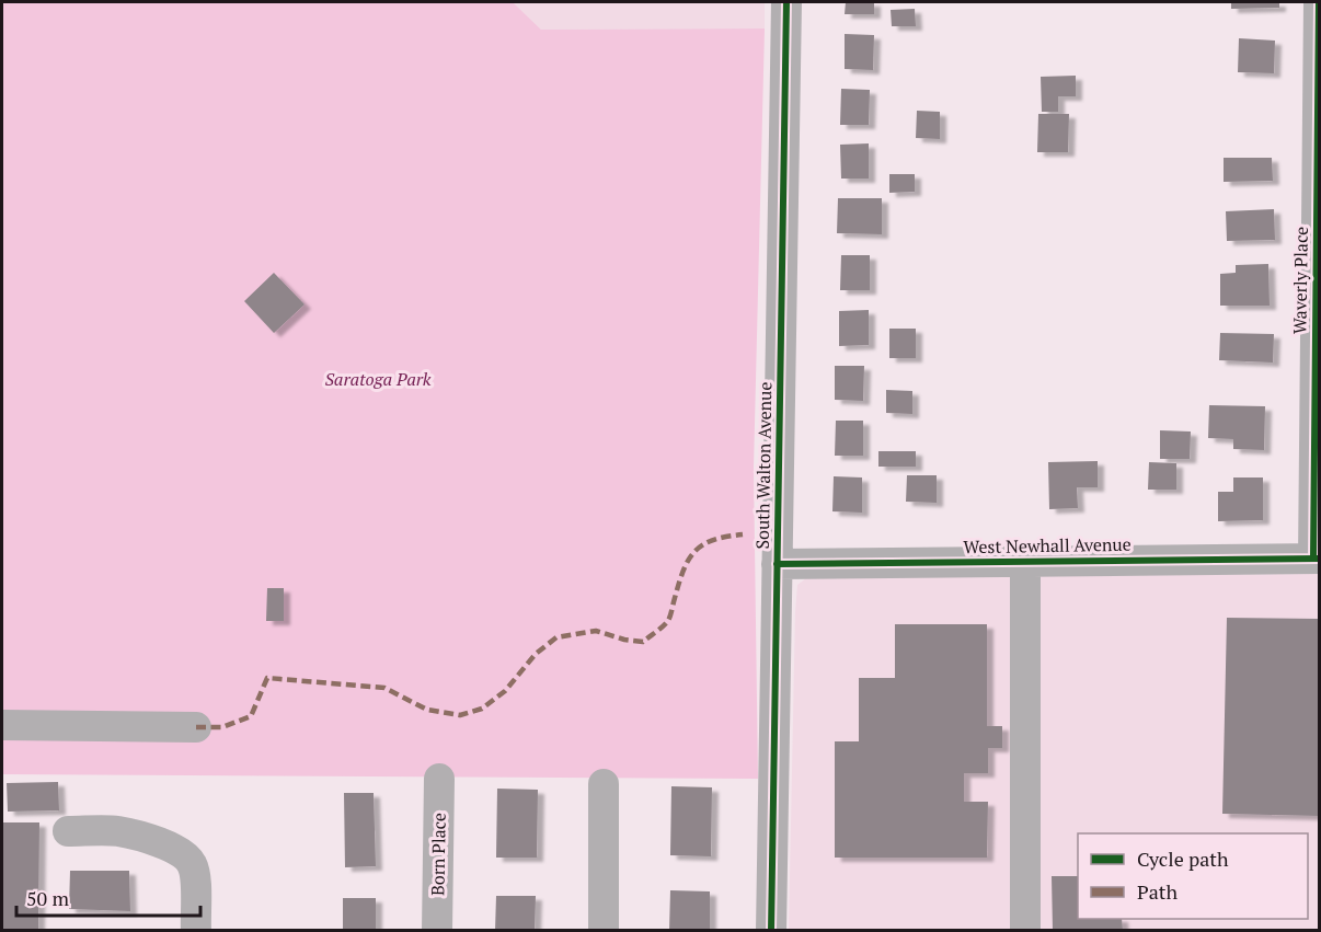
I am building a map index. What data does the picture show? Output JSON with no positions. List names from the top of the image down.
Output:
{
  "streets": {
    "street": [
      "Waverly Place",
      "South Walton Avenue",
      "West Newhall Avenue",
      "Born Place"
    ]
  },
  "crossings": [
    ["Waverly Place", "West Newhall Avenue"],
    ["South Walton Avenue", "West Newhall Avenue"]
  ],
  "parks": ["Saratoga Park"],
  "legend": ["Cycle path", "Path"],
  "scale_bar": "50 m"
}
